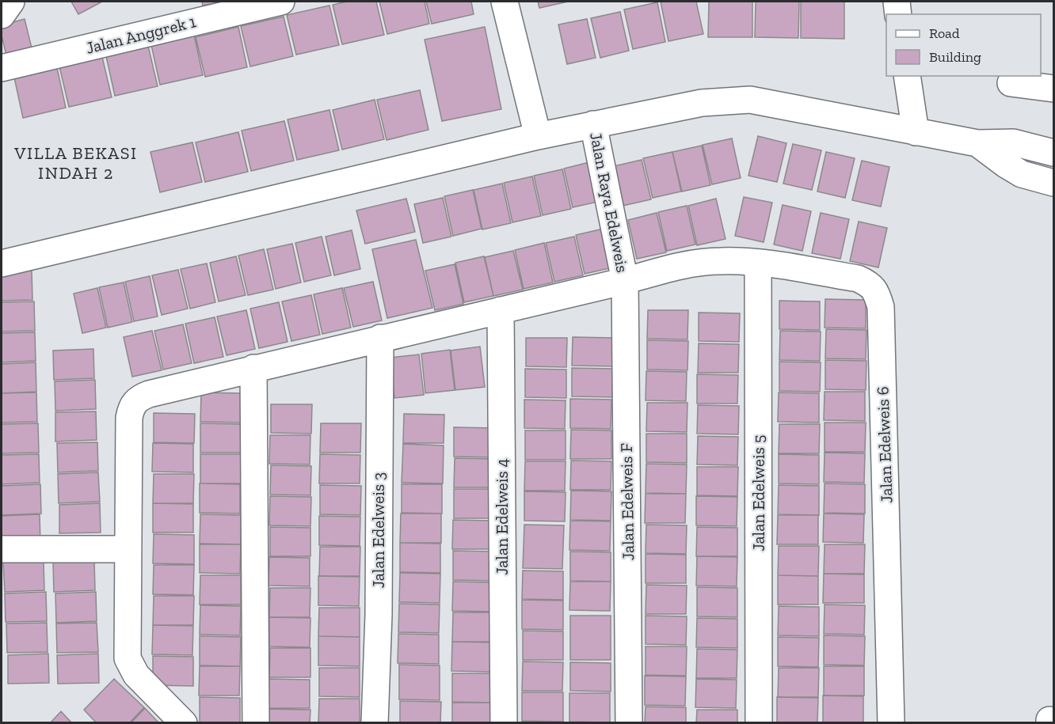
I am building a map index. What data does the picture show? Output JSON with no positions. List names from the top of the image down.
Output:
{
  "streets": {
    "street": [
      "Jalan Anggrek 1",
      "Jalan Raya Edelweis",
      "Jalan Edelweis 6",
      "Jalan Edelweis 5",
      "Jalan Edelweis F",
      "Jalan Edelweis 4",
      "Jalan Edelweis 3"
    ]
  },
  "crossings": [
    ["Jalan Raya Edelweis", "Jalan Edelweis 6"],
    ["Jalan Raya Edelweis", "Jalan Edelweis F"],
    ["Jalan Edelweis 6", "Jalan Edelweis 5"],
    ["Jalan Edelweis 6", "Jalan Edelweis F"],
    ["Jalan Edelweis 6", "Jalan Edelweis 4"],
    ["Jalan Edelweis 6", "Jalan Edelweis 3"]
  ],
  "districts": ["VILLA BEKASI INDAH 2"],
  "legend": ["Road", "Building"]
}
